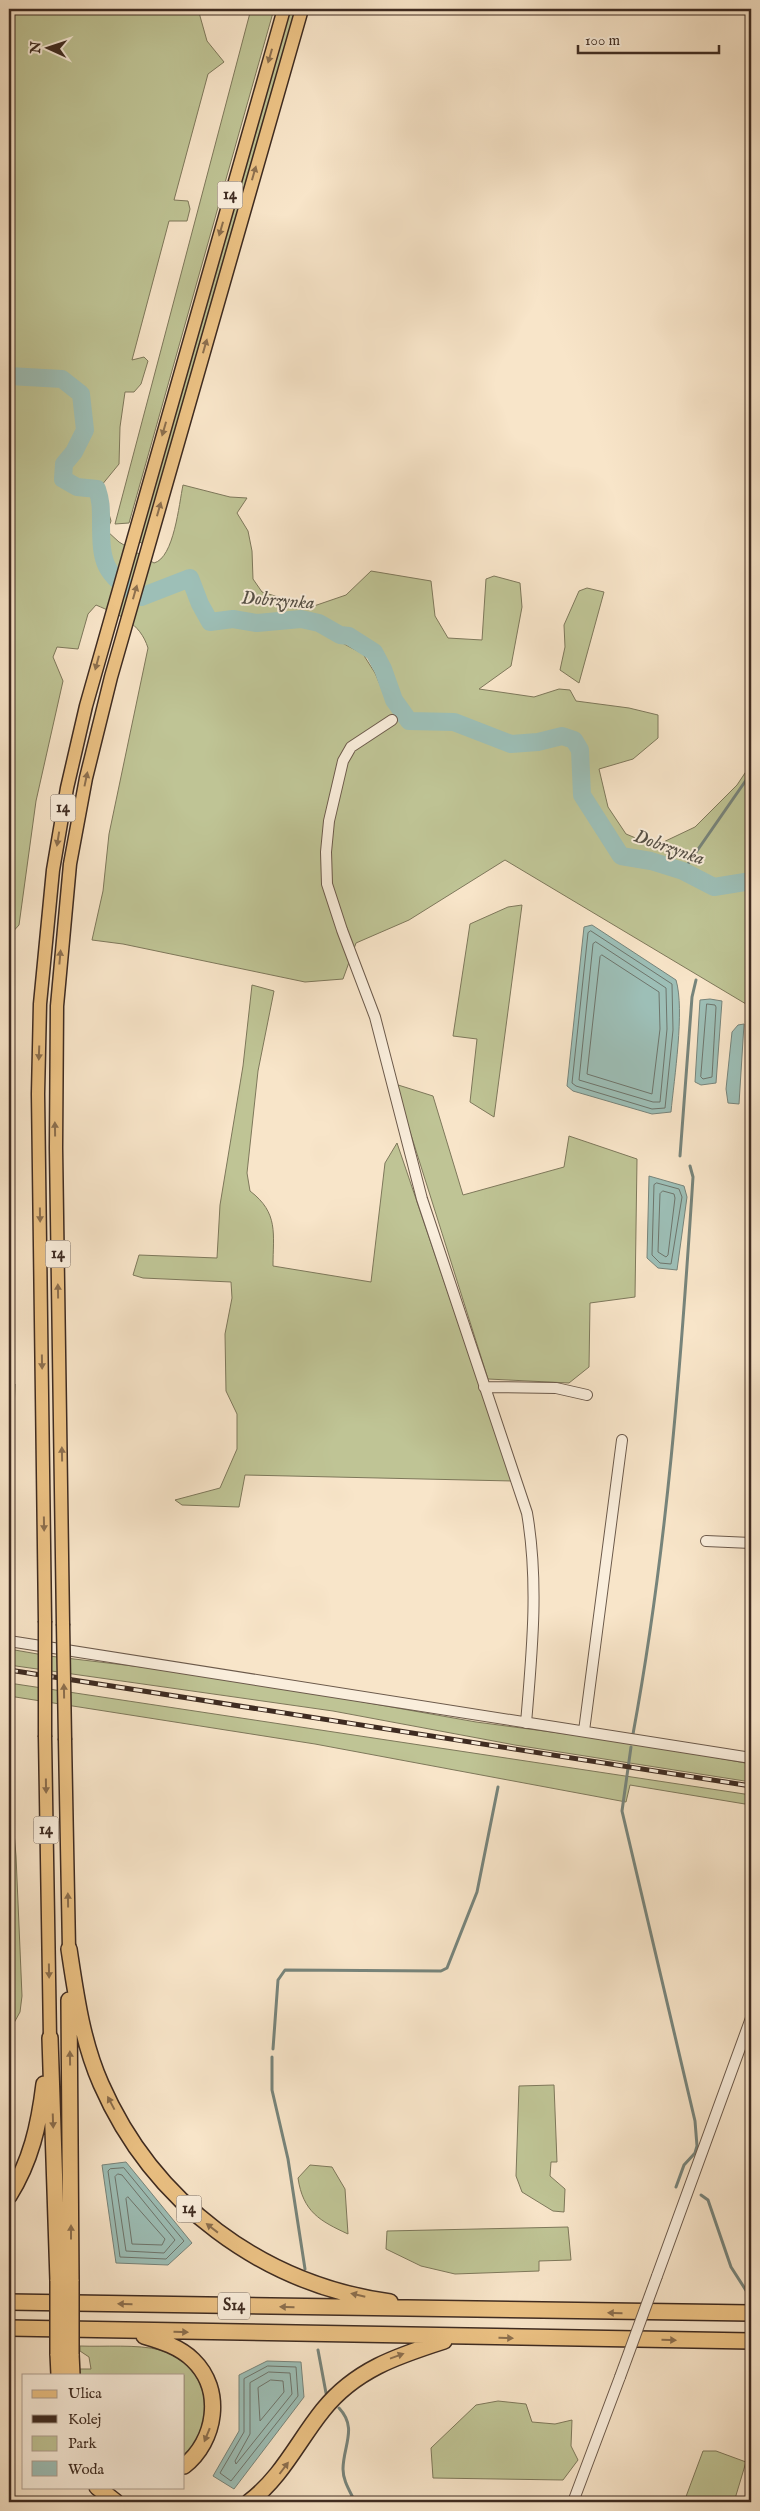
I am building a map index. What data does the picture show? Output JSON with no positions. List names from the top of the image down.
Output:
{
  "streets": {
    "highway": ["14", "S14"]
  },
  "crossings": [
    ["14", "S14"]
  ],
  "water": ["Dobrzynka"],
  "legend": [
    "Ulica",
    "Kolej",
    "Park",
    "Woda"
  ],
  "scale_bar": "100 m",
  "north": "left"
}
